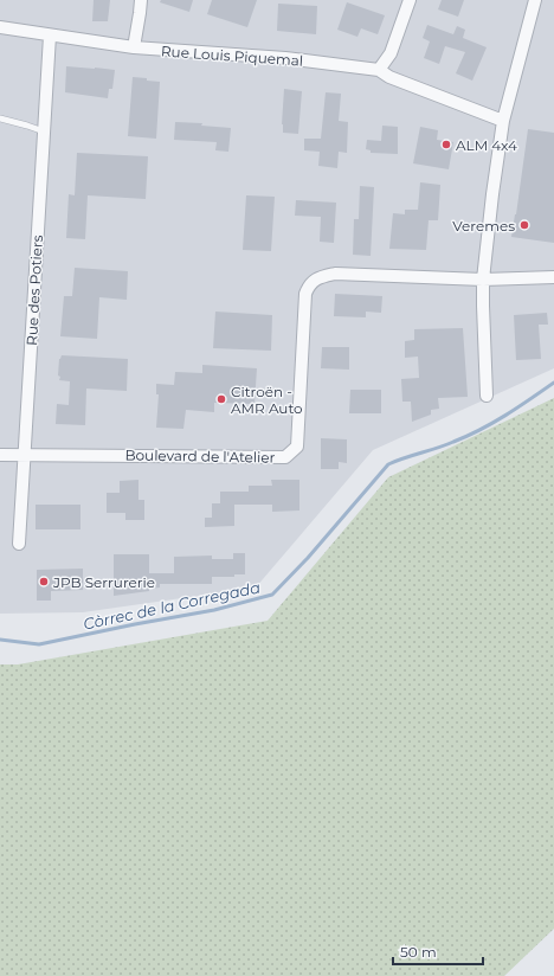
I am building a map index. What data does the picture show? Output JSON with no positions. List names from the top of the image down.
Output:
{
  "streets": {
    "street": ["Rue Louis Piquemal", "Rue des Potiers", "Boulevard de l'Atelier"]
  },
  "crossings": [
    ["Rue Louis Piquemal", "Rue des Potiers"],
    ["Rue des Potiers", "Boulevard de l'Atelier"]
  ],
  "water": ["Còrrec de la Corregada"],
  "places": [
    "ALM 4x4",
    "Veremes",
    "Citroën - AMR Auto",
    "JPB Serrurerie"
  ],
  "scale_bar": "50 m"
}
